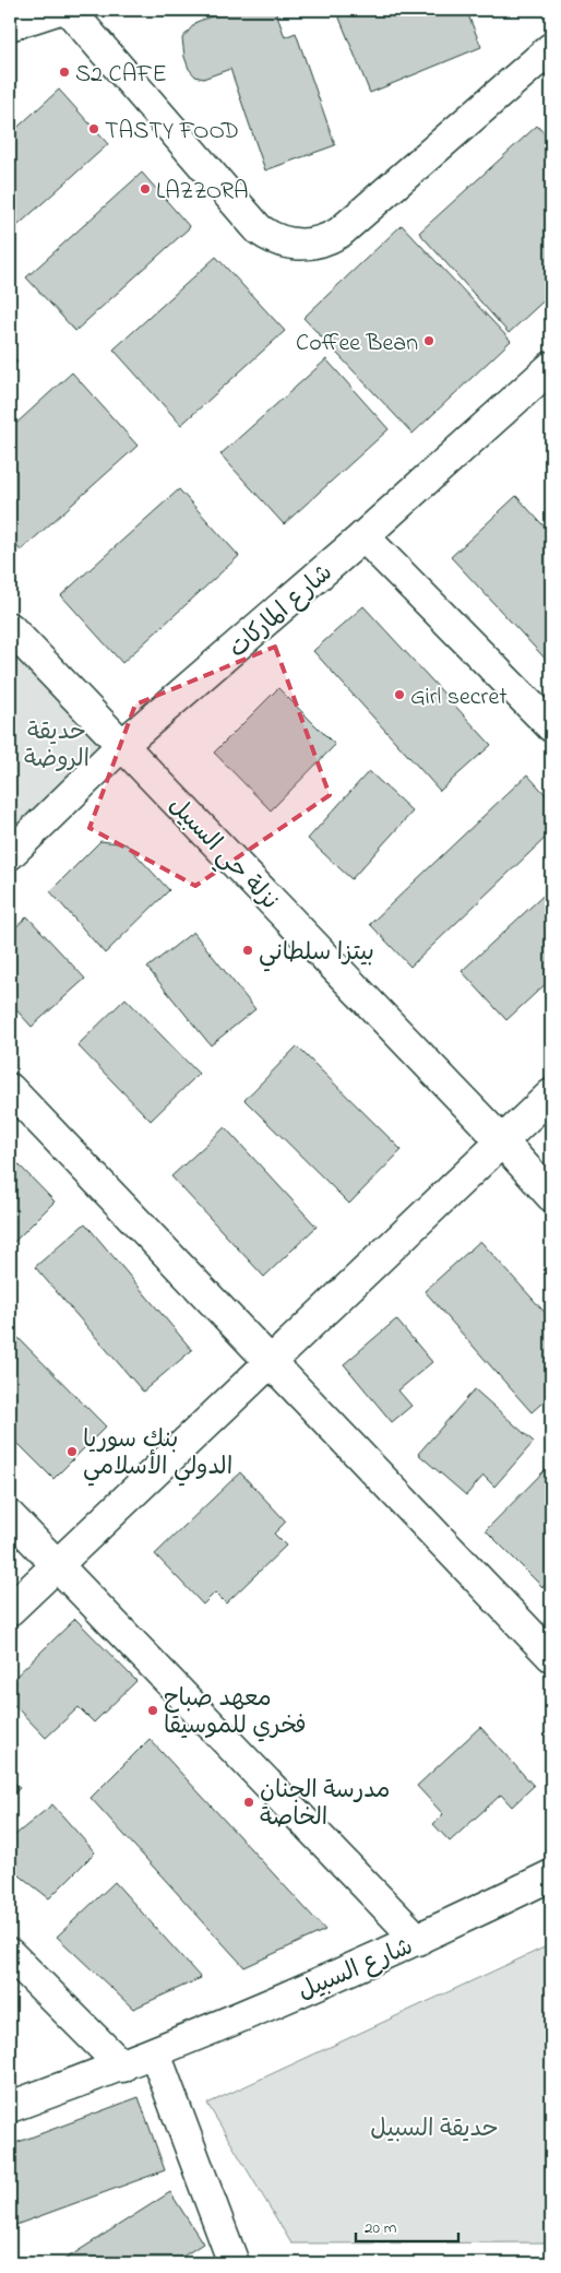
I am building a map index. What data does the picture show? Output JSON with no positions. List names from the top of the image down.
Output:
{
  "streets": {
    "street": ["شارع الماركات", "نزلة حي السبيل", "شارع السبيل"]
  },
  "crossings": [
    ["شارع الماركات", "نزلة حي السبيل"]
  ],
  "parks": ["حديقة الروضة", "حديقة السبيل"],
  "places": [
    "S2 CAFE",
    "TASTY FOOD",
    "LAZZORA",
    "Coffee Bean",
    "Girl secret",
    "بيتزا سلطاني",
    "بنك سوريا الدولي الأسلامي",
    "معهد صباح فخري للموسيقا",
    "مدرسة الجنان الخاصة"
  ],
  "scale_bar": "20 m"
}
